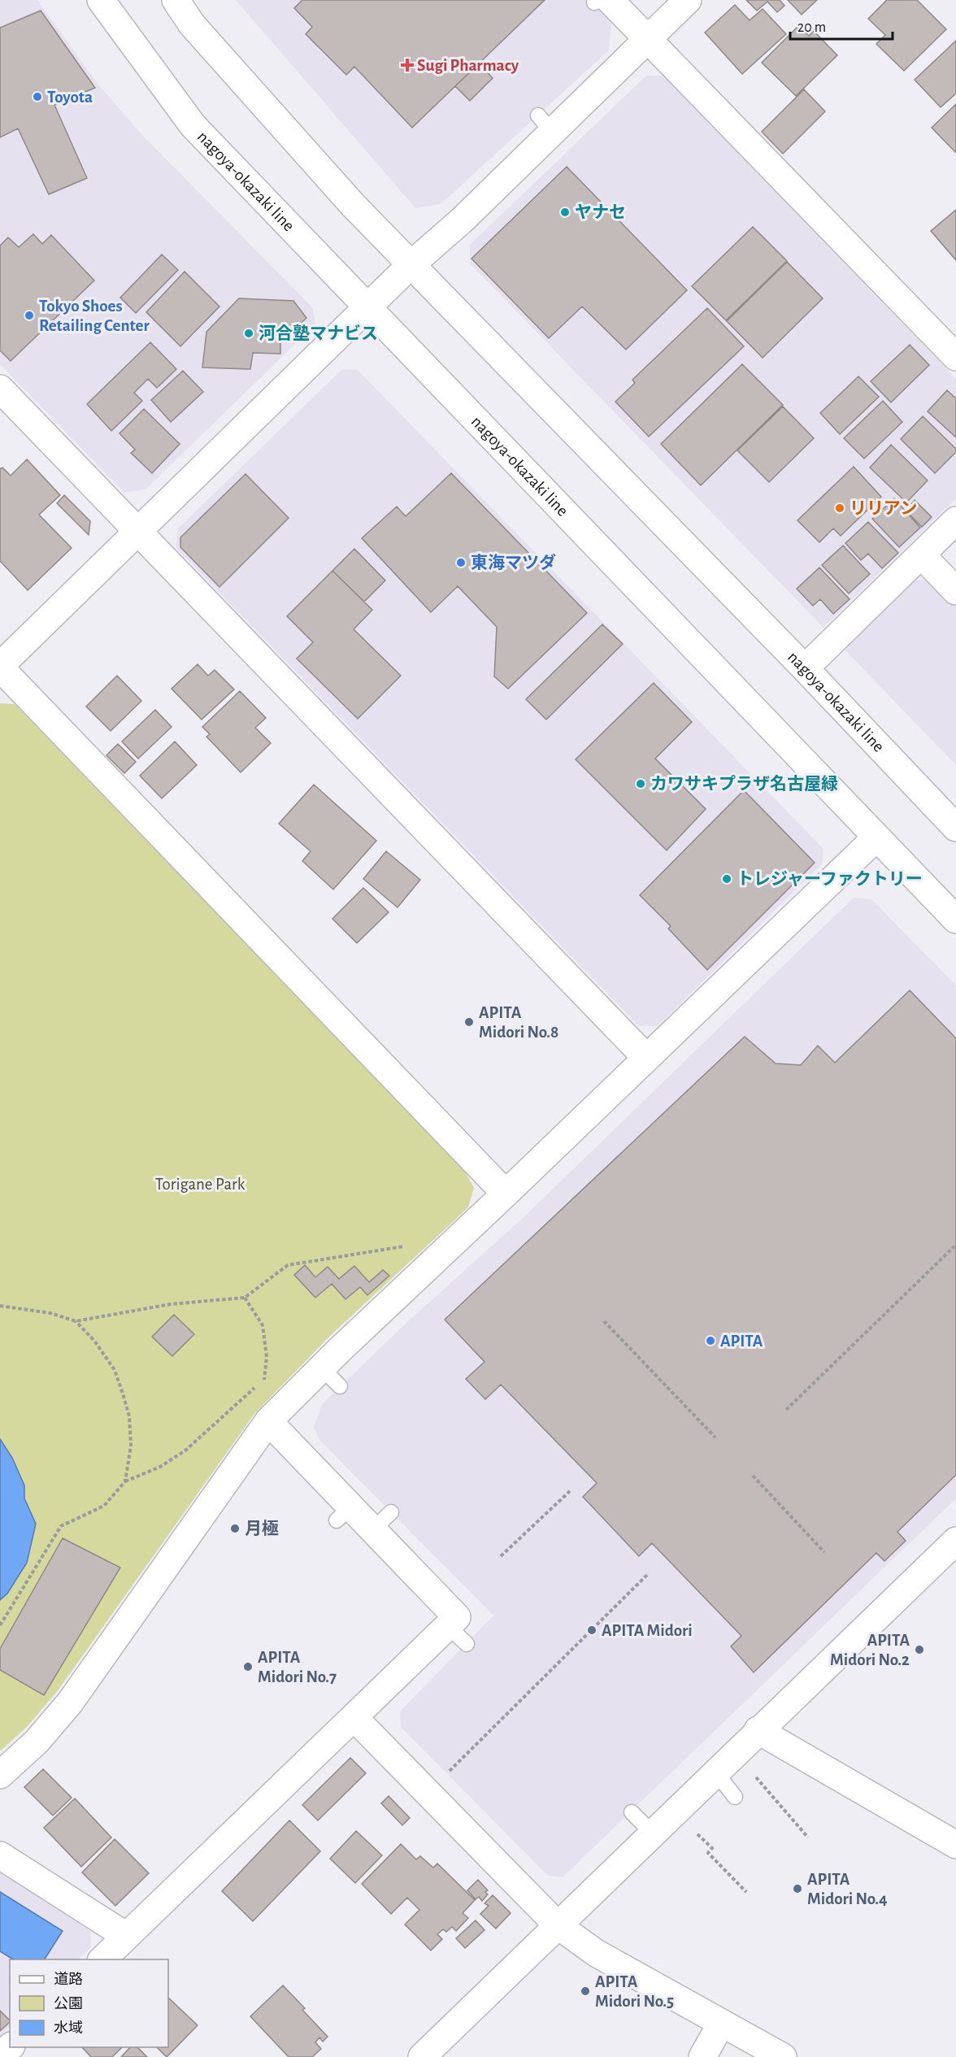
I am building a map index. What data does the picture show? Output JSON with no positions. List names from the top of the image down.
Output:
{
  "streets": {
    "street": ["nagoya-okazaki line"]
  },
  "parks": ["Torigane Park"],
  "places": {
    "health": ["Sugi Pharmacy"],
    "other": [
      "Toyota",
      "ヤナセ",
      "Tokyo Shoes Retailing Center",
      "河合塾マナビス",
      "リリアン",
      "東海マツダ",
      "カワサキプラザ名古屋緑",
      "トレジャーファクトリー",
      "APITA Midori No.8",
      "APITA",
      "月極",
      "APITA Midori",
      "APITA Midori No.2",
      "APITA Midori No.7",
      "APITA Midori No.4",
      "APITA Midori No.5"
    ]
  },
  "legend": ["道路", "公園", "水域"],
  "scale_bar": "20 m"
}
